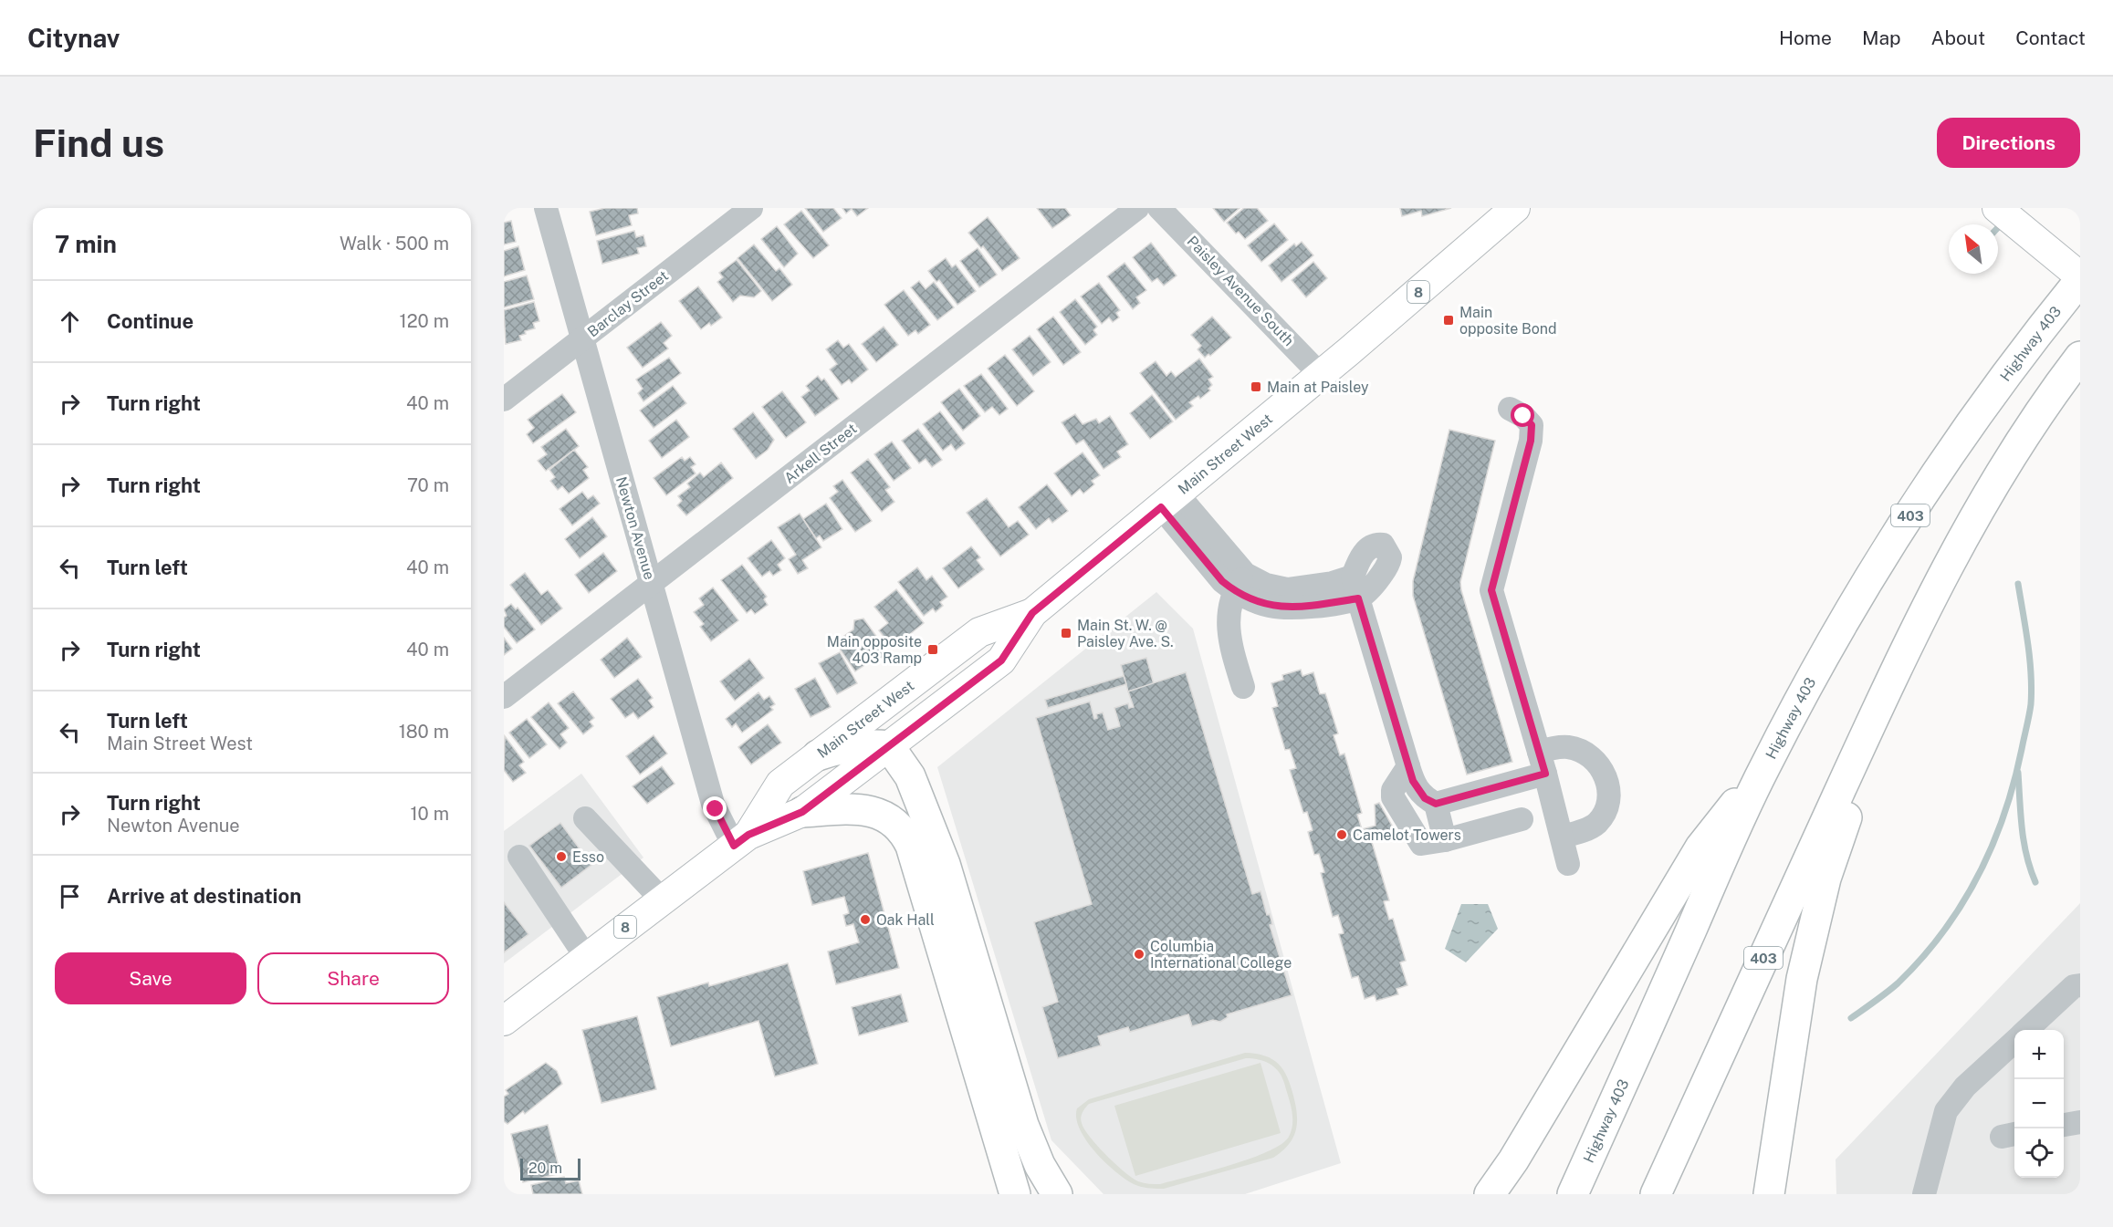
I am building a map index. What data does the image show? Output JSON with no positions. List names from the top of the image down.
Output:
{
  "streets": {
    "highway": ["Highway 403", "403"],
    "main road": ["8", "Main Street West"],
    "street": [
      "Paisley Avenue South",
      "Barclay Street",
      "Arkell Street",
      "Newton Avenue"
    ]
  },
  "crossings": [
    ["Paisley Avenue South", "Main Street West"],
    ["Barclay Street", "Newton Avenue"],
    ["Arkell Street", "Newton Avenue"],
    ["Main Street West", "Newton Avenue"]
  ],
  "places": {
    "transit": [
      "Main opposite Bond",
      "Main at Paisley",
      "Main St. W. @ Paisley Ave. S.",
      "Main opposite 403 Ramp"
    ],
    "other": [
      "Camelot Towers",
      "Esso",
      "Oak Hall",
      "Columbia International College"
    ]
  },
  "scale_bar": "20 m",
  "north": "top left",
  "page": {
    "header": "Citynav",
    "nav": [
      "Home",
      "Map",
      "About",
      "Contact"
    ],
    "buttons": [
      "Directions",
      ["Save", "Share"]
    ],
    "title": "Find us",
    "heading": ["7 min", "Walk · 500 m"],
    "list": [
      ["Continue", "120 m"],
      ["Turn right", "40 m"],
      ["Turn right", "70 m"],
      ["Turn left", "40 m"],
      ["Turn right", "40 m"],
      ["Turn left", "Main Street West", "180 m"],
      ["Turn right", "Newton Avenue", "10 m"],
      "Arrive at destination"
    ],
    "map_buttons": ["+", "−"],
    "scale": "20 m"
  }
}
